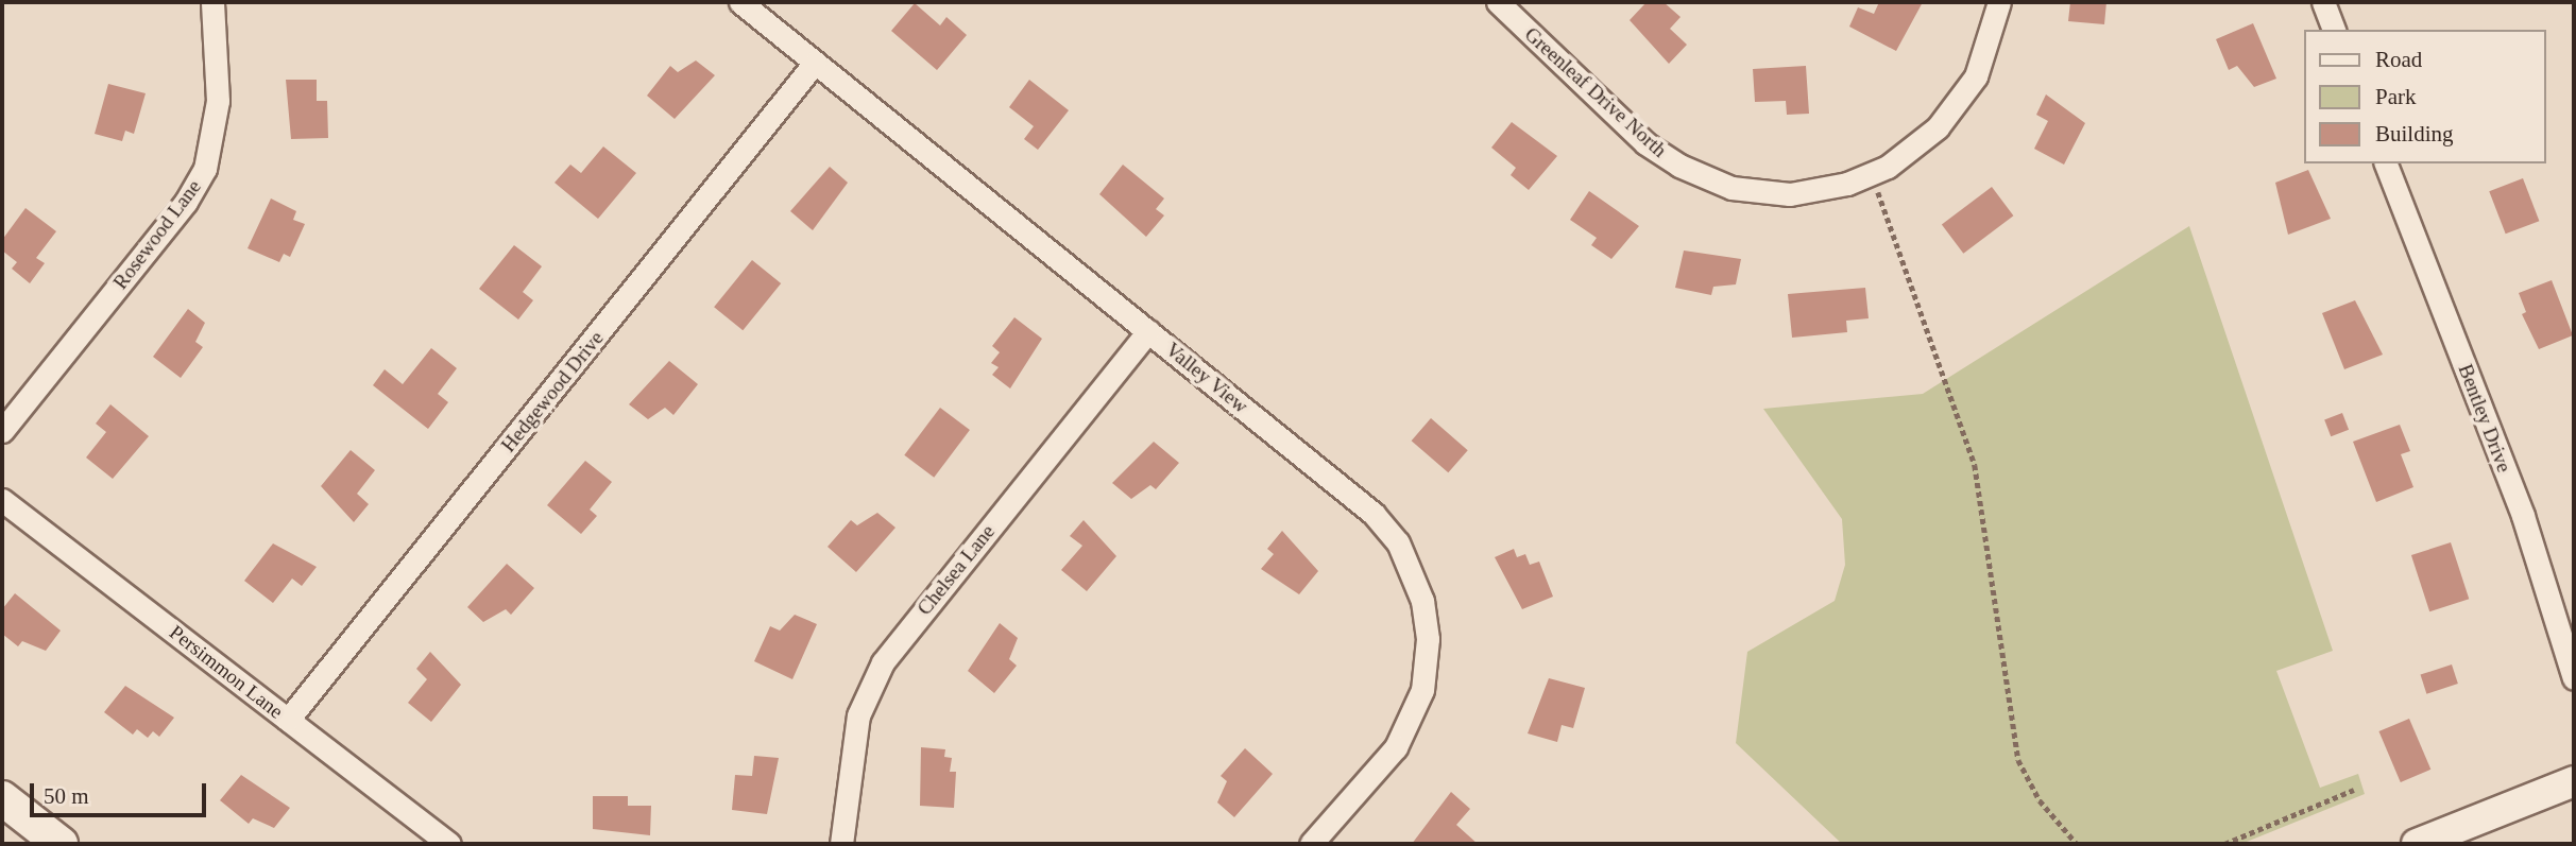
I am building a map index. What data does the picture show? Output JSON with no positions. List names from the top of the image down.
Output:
{
  "streets": {
    "street": [
      "Greenleaf Drive North",
      "Rosewood Lane",
      "Valley View",
      "Hedgewood Drive",
      "Bentley Drive",
      "Chelsea Lane",
      "Persimmon Lane"
    ]
  },
  "crossings": [
    ["Valley View", "Hedgewood Drive"],
    ["Valley View", "Chelsea Lane"],
    ["Hedgewood Drive", "Persimmon Lane"]
  ],
  "legend": ["Road", "Park", "Building"],
  "scale_bar": "50 m"
}
